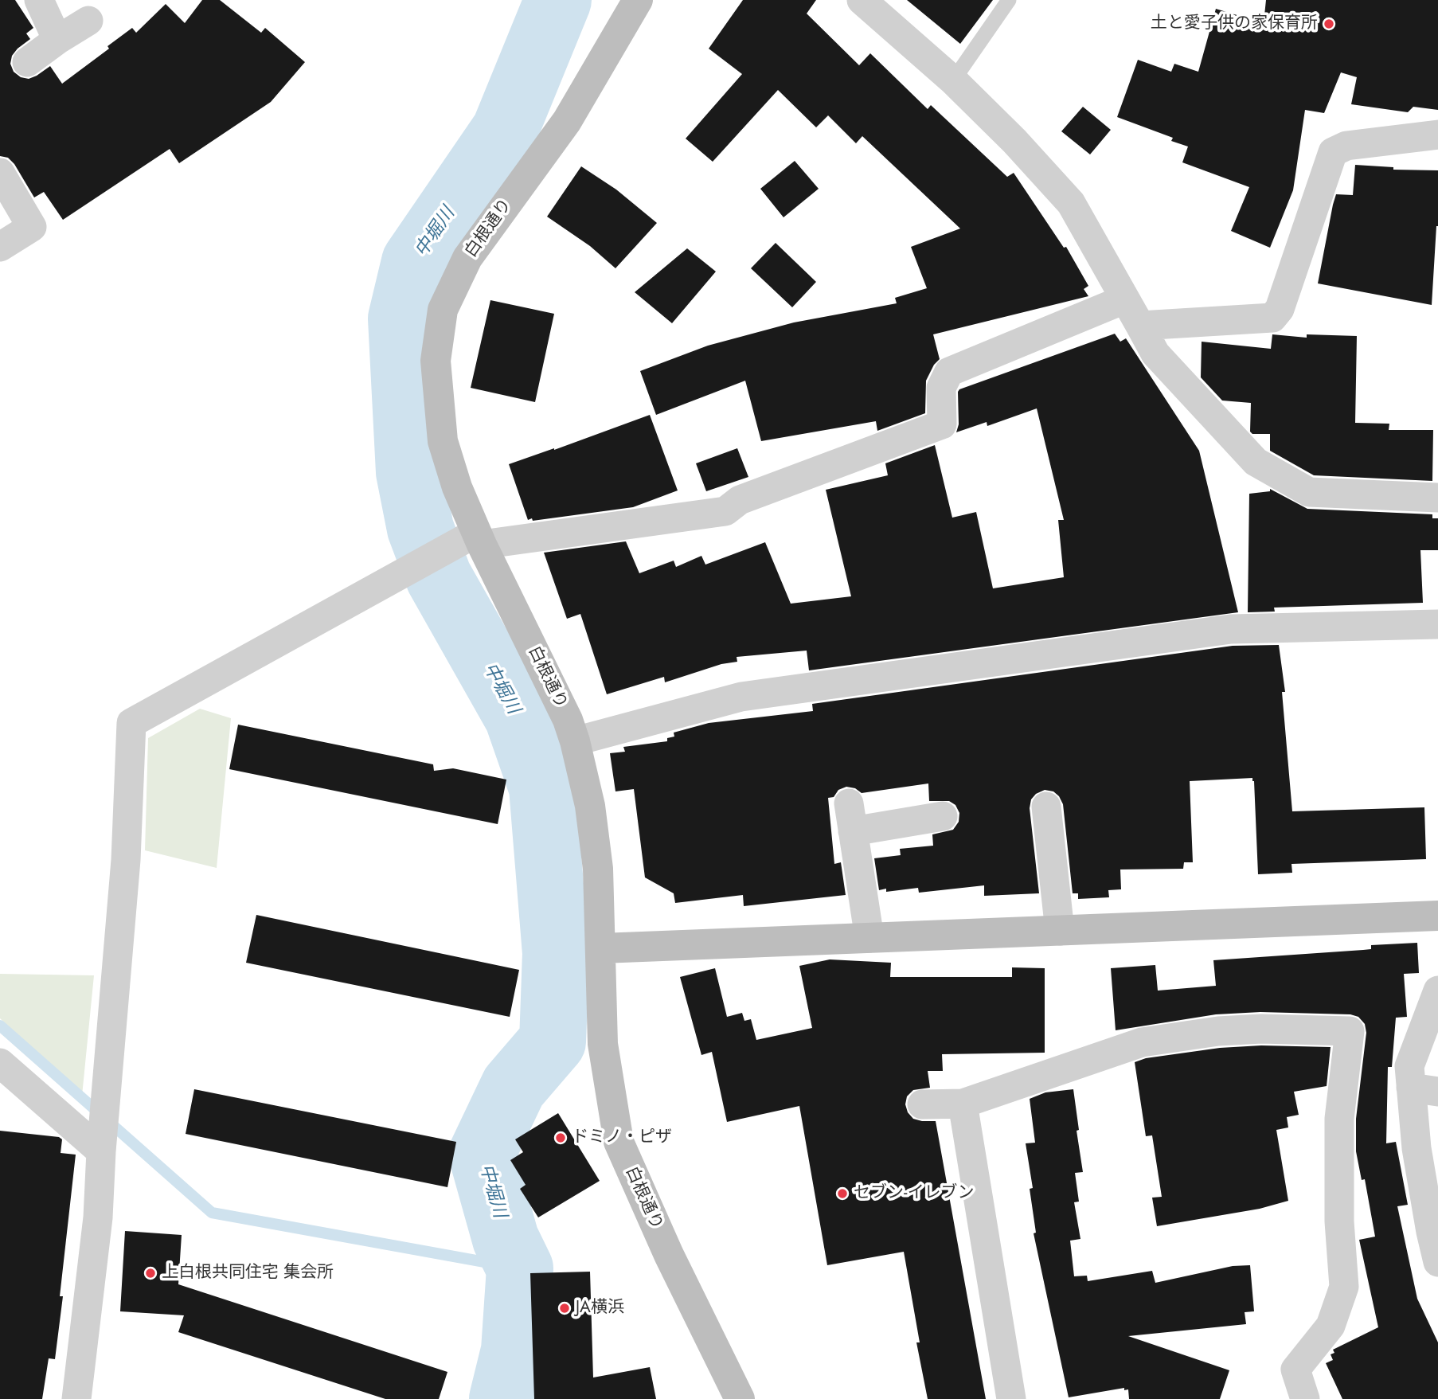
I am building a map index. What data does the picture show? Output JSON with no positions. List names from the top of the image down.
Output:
{
  "streets": {
    "street": ["白根通り"]
  },
  "water": ["中堀川"],
  "places": [
    "土と愛子供の家保育所",
    "ドミノ・ピザ",
    "セブン-イレブン",
    "上白根共同住宅 集会所",
    "JA横浜"
  ]
}
